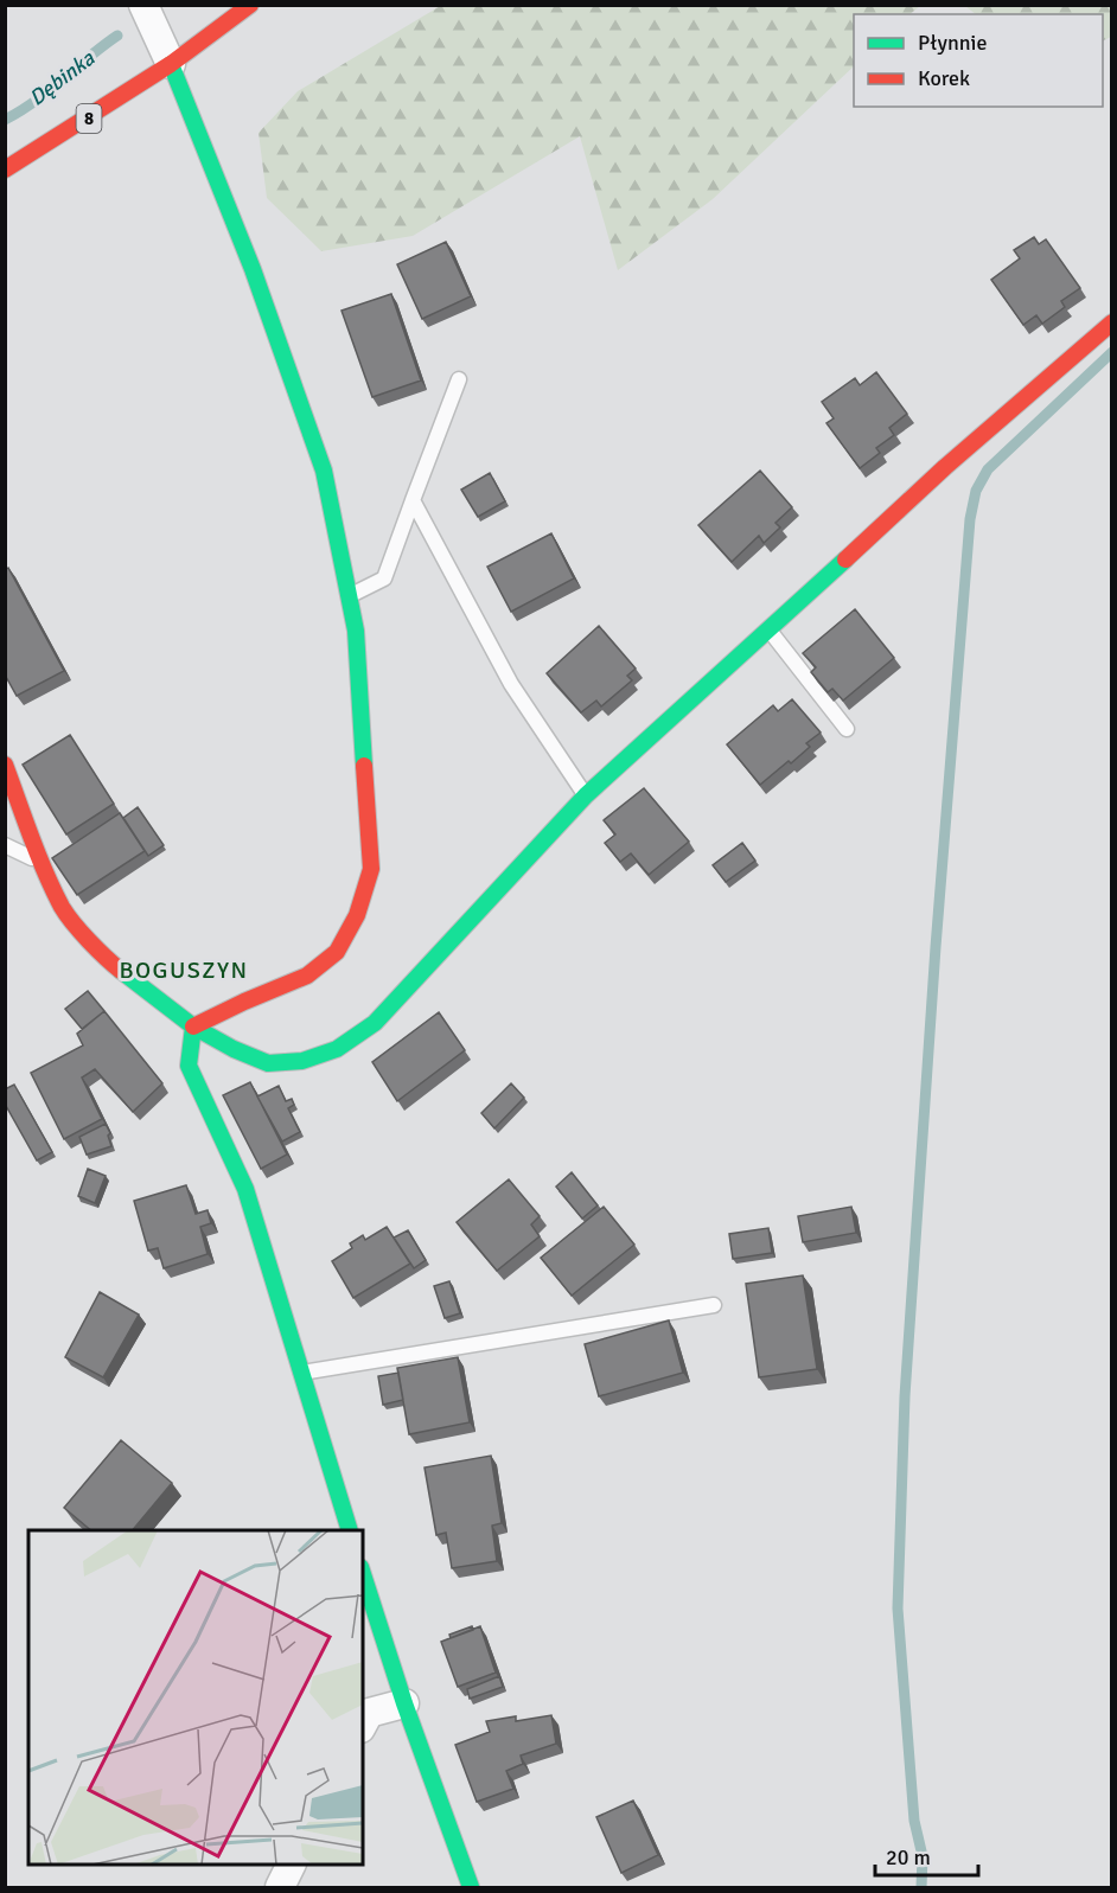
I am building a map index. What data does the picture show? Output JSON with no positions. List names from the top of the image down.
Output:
{
  "streets": {
    "main road": ["8"]
  },
  "districts": ["BOGUSZYN"],
  "water": ["Dębinka"],
  "legend": ["Płynnie", "Korek"],
  "scale_bar": "20 m"
}
